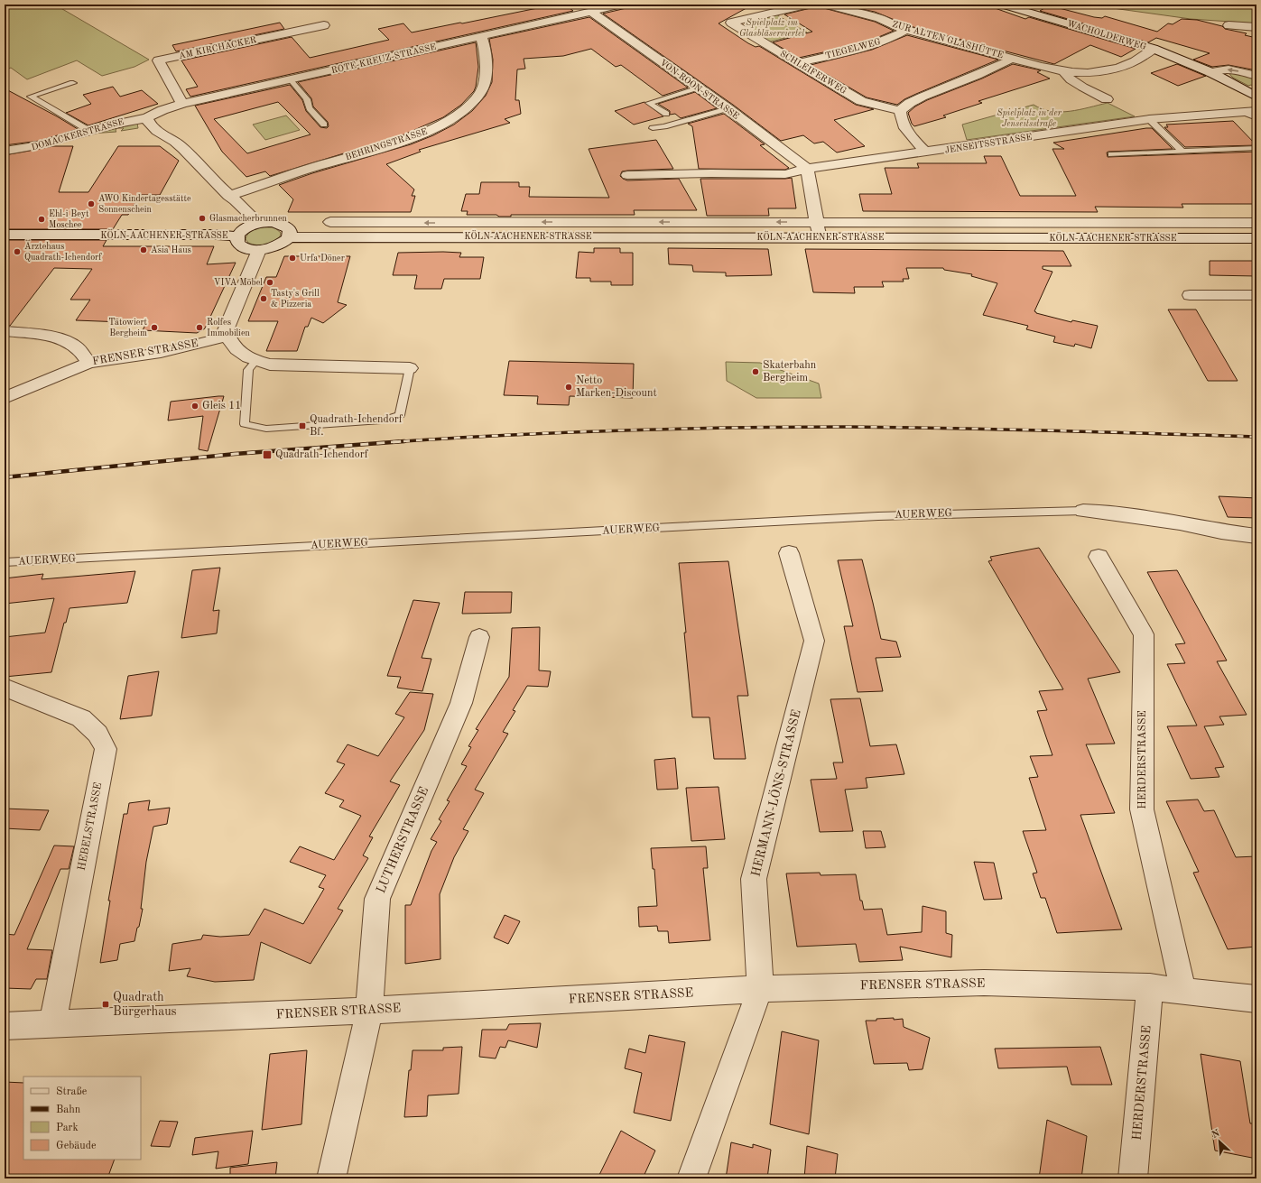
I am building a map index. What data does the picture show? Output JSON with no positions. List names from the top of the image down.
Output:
{
  "streets": {
    "street": [
      "WACHOLDERWEG",
      "ZUR ALTEN GLASHÜTTE",
      "AM KIRCHACKER",
      "TIEGELWEG",
      "ROTE-KREUZ-STRASSE",
      "SCHLEIFERWEG",
      "VON-ROON-STRASSE",
      "DOMACKERSTRASSE",
      "JENSEITSSTRASSE",
      "BEHRINGSTRASSE",
      "KÖLN-AACHENER-STRASSE",
      "FRENSER STRASSE",
      "AUERWEG",
      "HERDERSTRASSE",
      "HERMANN-LÖNS-STRASSE",
      "HEBELSTRASSE",
      "LUTHERSTRASSE"
    ]
  },
  "crossings": [
    ["WACHOLDERWEG", "ZUR ALTEN GLASHÜTTE"],
    ["ZUR ALTEN GLASHÜTTE", "TIEGELWEG"],
    ["AM KIRCHACKER", "ROTE-KREUZ-STRASSE"],
    ["TIEGELWEG", "SCHLEIFERWEG"],
    ["ROTE-KREUZ-STRASSE", "VON-ROON-STRASSE"],
    ["ROTE-KREUZ-STRASSE", "DOMACKERSTRASSE"],
    ["ROTE-KREUZ-STRASSE", "BEHRINGSTRASSE"],
    ["VON-ROON-STRASSE", "JENSEITSSTRASSE"],
    ["FRENSER STRASSE", "HERDERSTRASSE"],
    ["FRENSER STRASSE", "HERMANN-LÖNS-STRASSE"],
    ["FRENSER STRASSE", "HEBELSTRASSE"],
    ["FRENSER STRASSE", "LUTHERSTRASSE"]
  ],
  "parks": ["Spielplatz im Glasbläserviertel", "Spielplatz in der Jenseitsstraße"],
  "places": {
    "other": [
      "AWO Kindertagesstätte Sonnenschein",
      "Glasmacherbrunnen",
      "Ehl-i Beyt Moschee",
      "Asia Haus",
      "Ärztehaus Quadrath-Ichendorf",
      "Urfa Döner",
      "VIVA Möbel",
      "Tasty's Grill & Pizzeria",
      "Tätowiert Bergheim",
      "Rolfes Immobilien",
      "Skaterbahn Bergheim",
      "Netto Marken-Discount",
      "Gleis 11"
    ],
    "transit": ["Quadrath-Ichendorf Bf.", "Quadrath-Ichendorf", "Quadrath Bürgerhaus"]
  },
  "legend": [
    "Straße",
    "Bahn",
    "Park",
    "Gebäude"
  ],
  "north": "top left"
}
